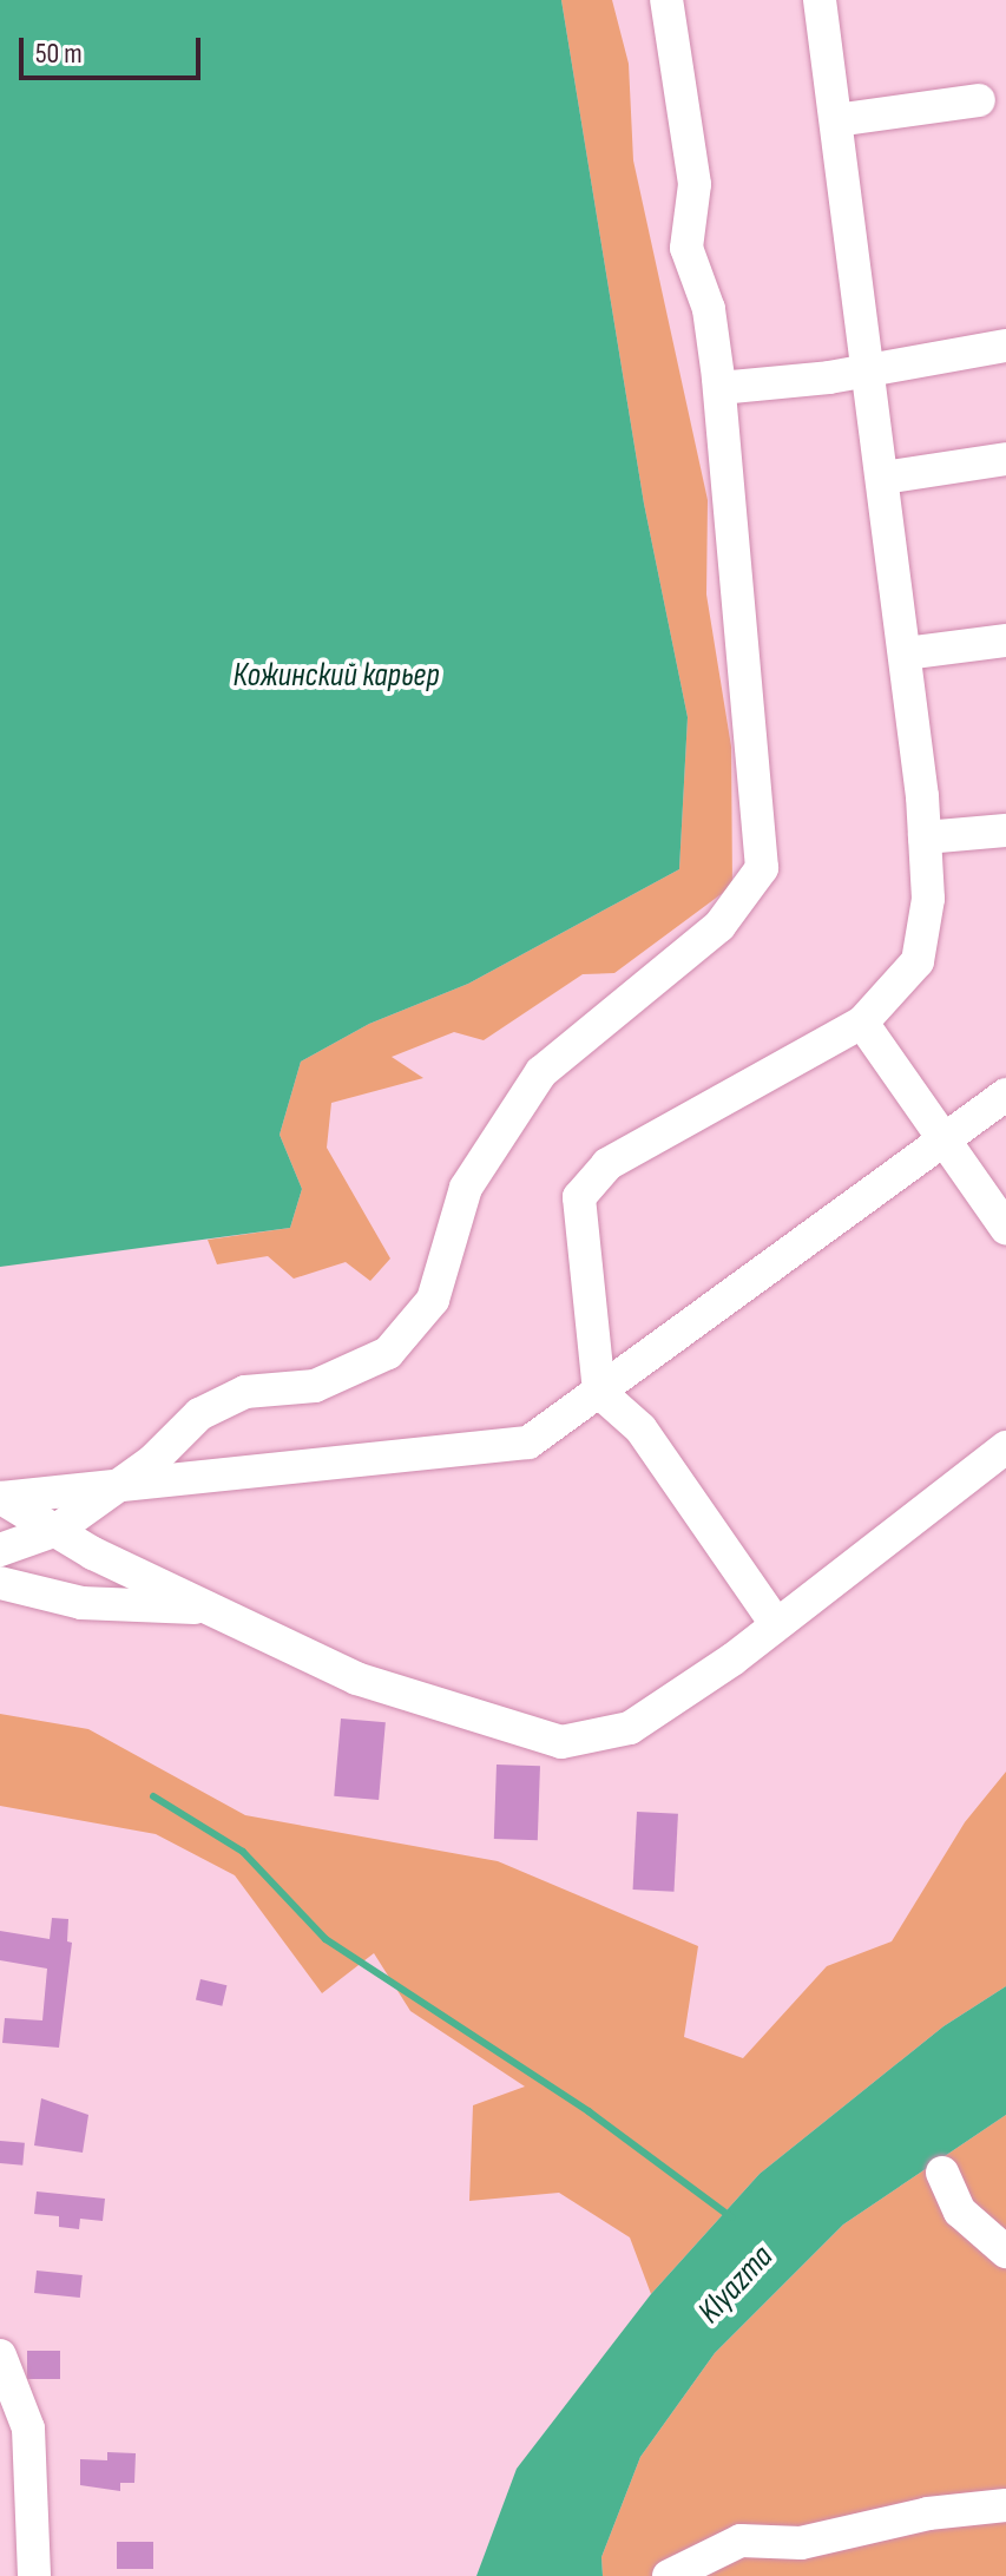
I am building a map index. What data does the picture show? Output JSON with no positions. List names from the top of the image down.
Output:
{
  "water": ["Кожинский карьер", "Klyazma"],
  "scale_bar": "50 m"
}
